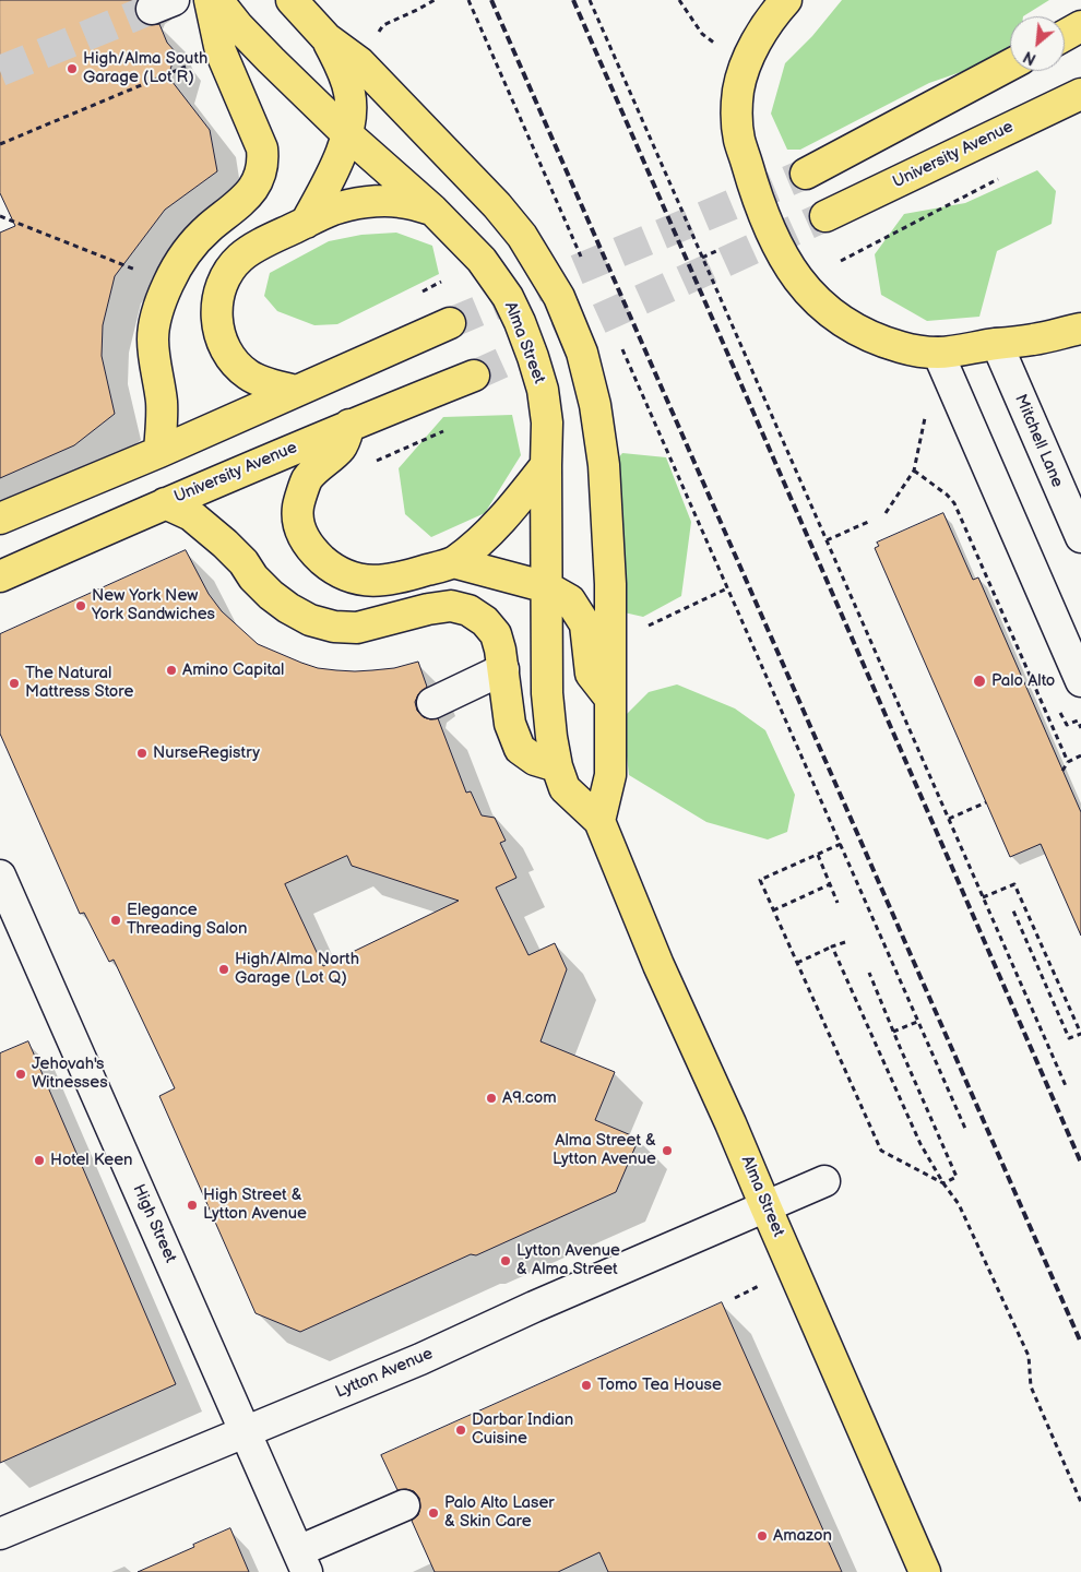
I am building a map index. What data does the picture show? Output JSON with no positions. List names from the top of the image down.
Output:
{
  "streets": {
    "main road": ["University Avenue", "Alma Street"],
    "street": ["Mitchell Lane", "High Street", "Lytton Avenue"]
  },
  "crossings": [
    ["Alma Street", "Lytton Avenue"],
    ["High Street", "Lytton Avenue"]
  ],
  "places": [
    "High/Alma South Garage (Lot R)",
    "New York New York Sandwiches",
    "Amino Capital",
    "Palo Alto",
    "The Natural Mattress Store",
    "NurseRegistry",
    "Elegance Threading Salon",
    "High/Alma North Garage (Lot Q)",
    "Jehovah's Witnesses",
    "A9.com",
    "Alma Street & Lytton Avenue",
    "Hotel Keen",
    "High Street & Lytton Avenue",
    "Lytton Avenue & Alma Street",
    "Tomo Tea House",
    "Darbar Indian Cuisine",
    "Palo Alto Laser & Skin Care",
    "Amazon"
  ],
  "north": "bottom left"
}
